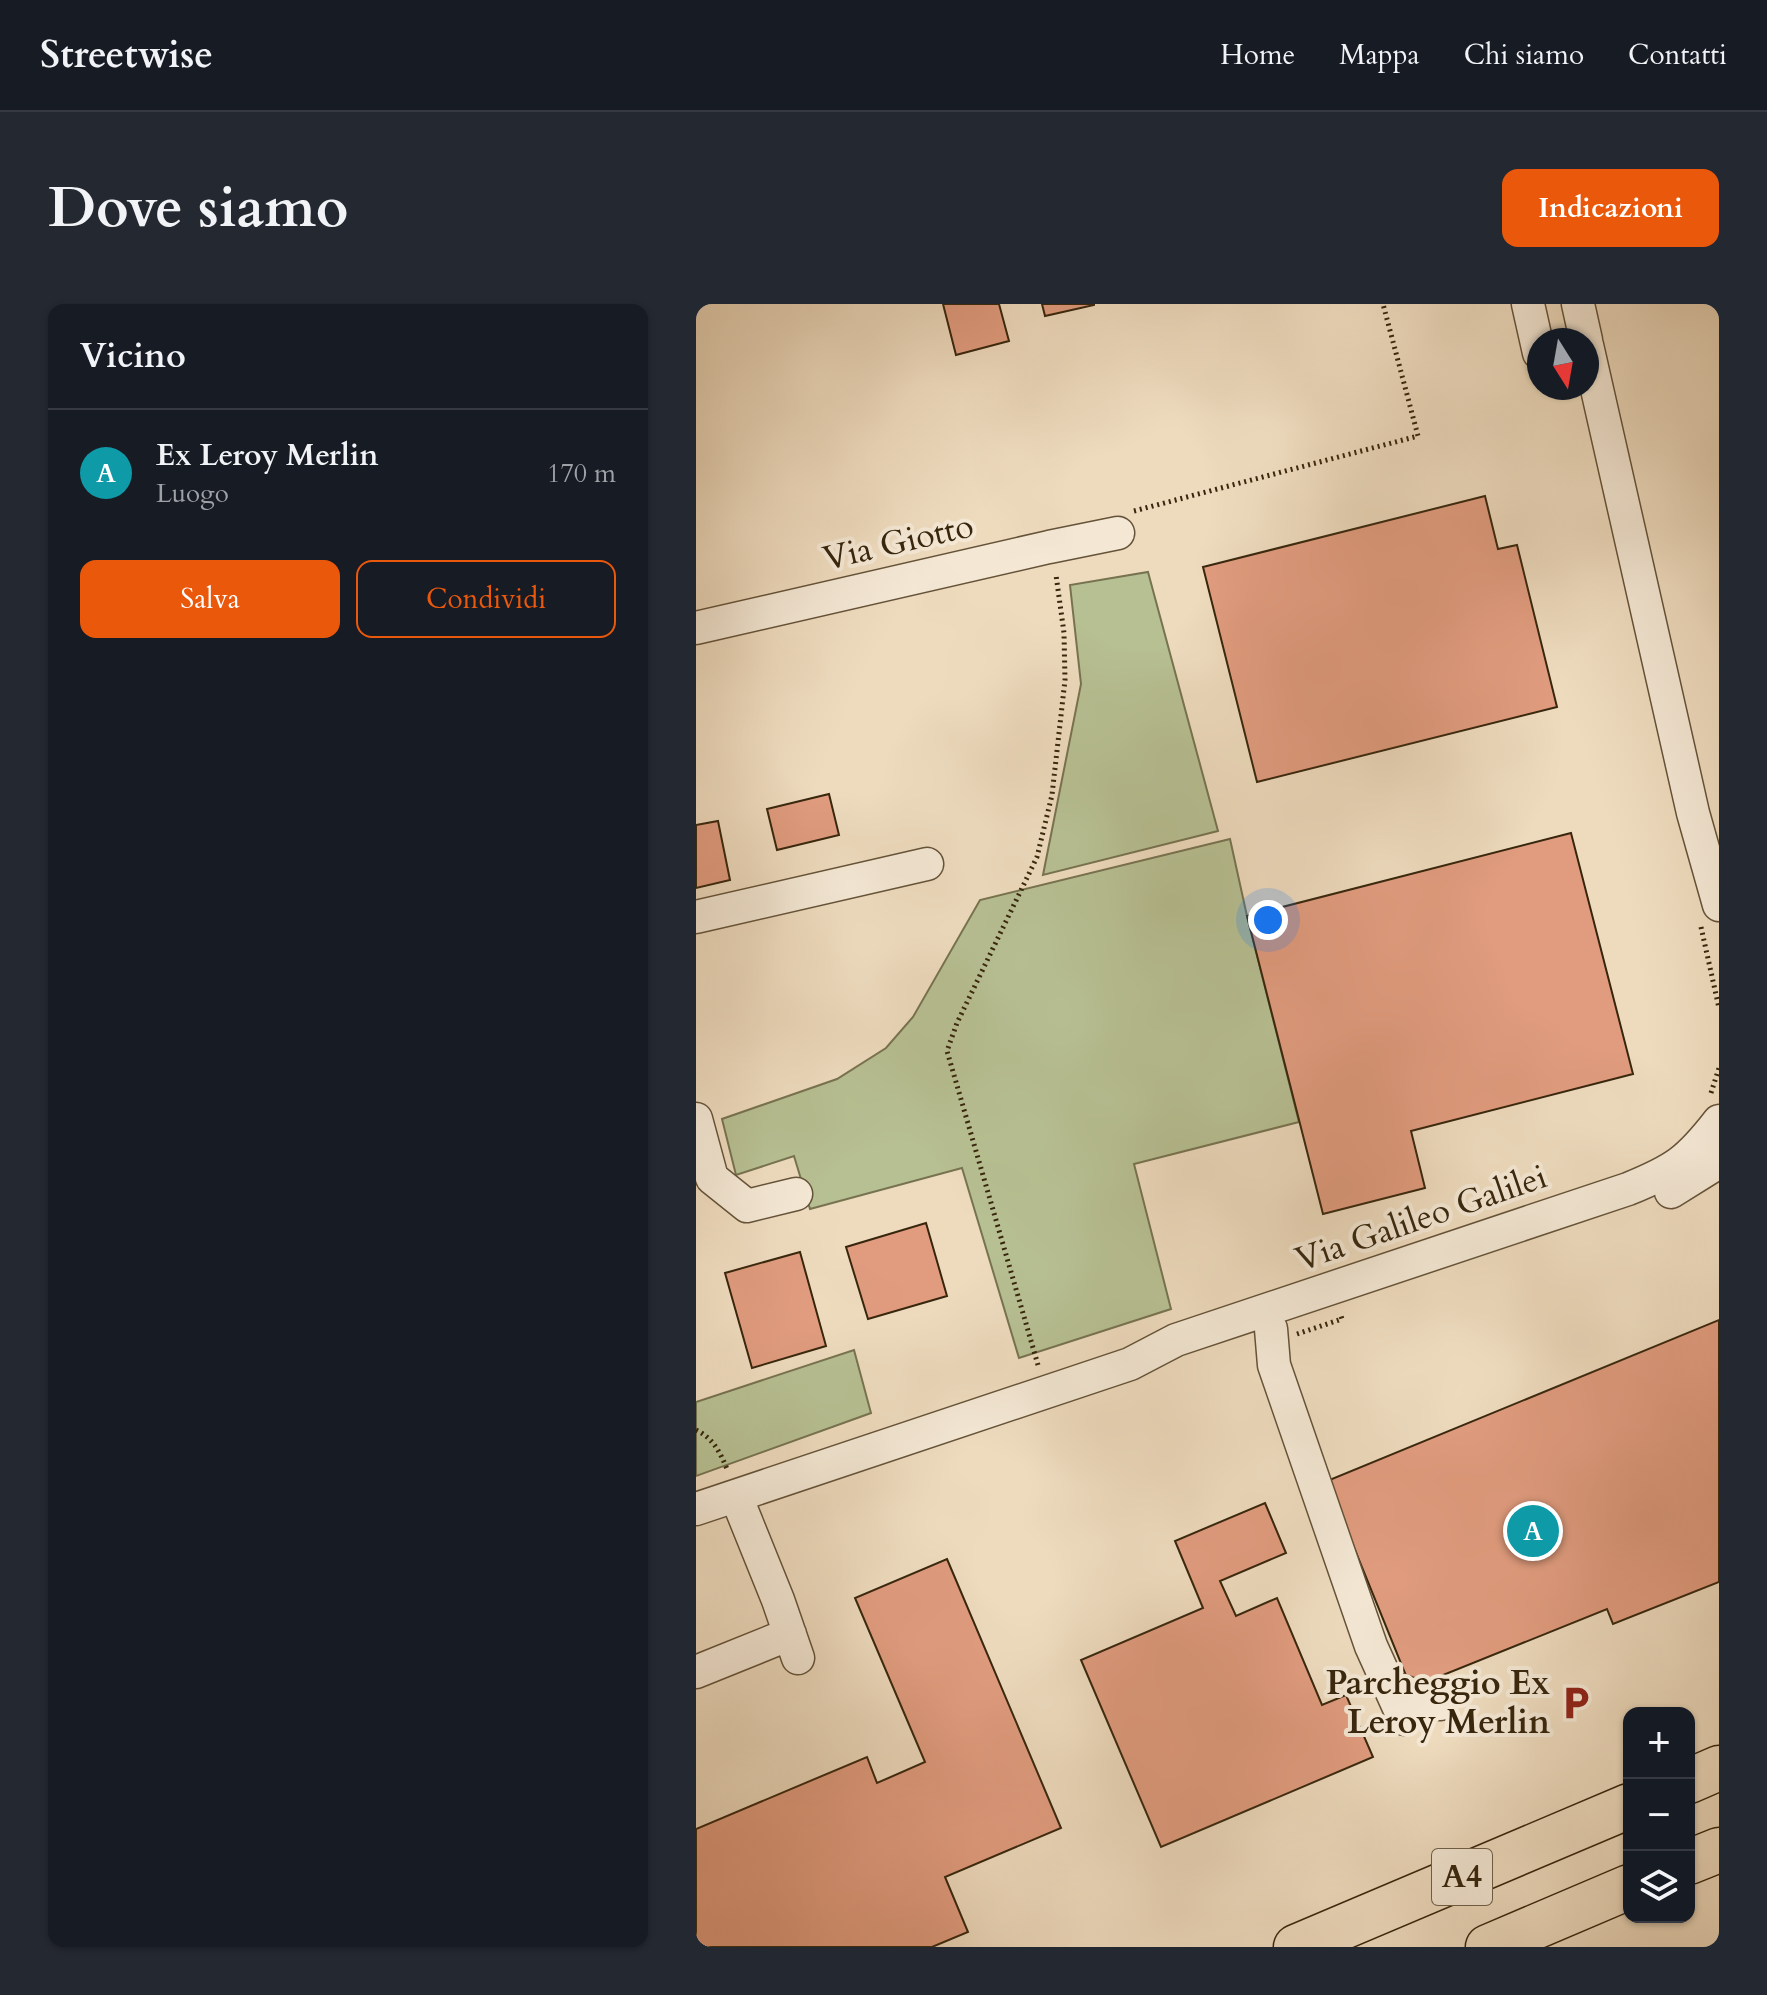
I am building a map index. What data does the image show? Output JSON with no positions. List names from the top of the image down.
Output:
{
  "streets": {
    "highway": ["A4"],
    "street": ["Via Giotto", "Via Galileo Galilei"]
  },
  "places": {
    "parking": ["Parcheggio Ex Leroy Merlin"]
  },
  "north": "bottom",
  "page": {
    "header": "Streetwise",
    "nav": [
      "Home",
      "Mappa",
      "Chi siamo",
      "Contatti"
    ],
    "buttons": [
      "Indicazioni",
      ["Salva", "Condividi"]
    ],
    "title": "Dove siamo",
    "heading": "Vicino",
    "list": [
      {
        "mark": "A",
        "name": "Ex Leroy Merlin",
        "note": "Luogo",
        "value": "170 m"
      }
    ],
    "pins": "A",
    "map_buttons": ["+", "−"]
  }
}
